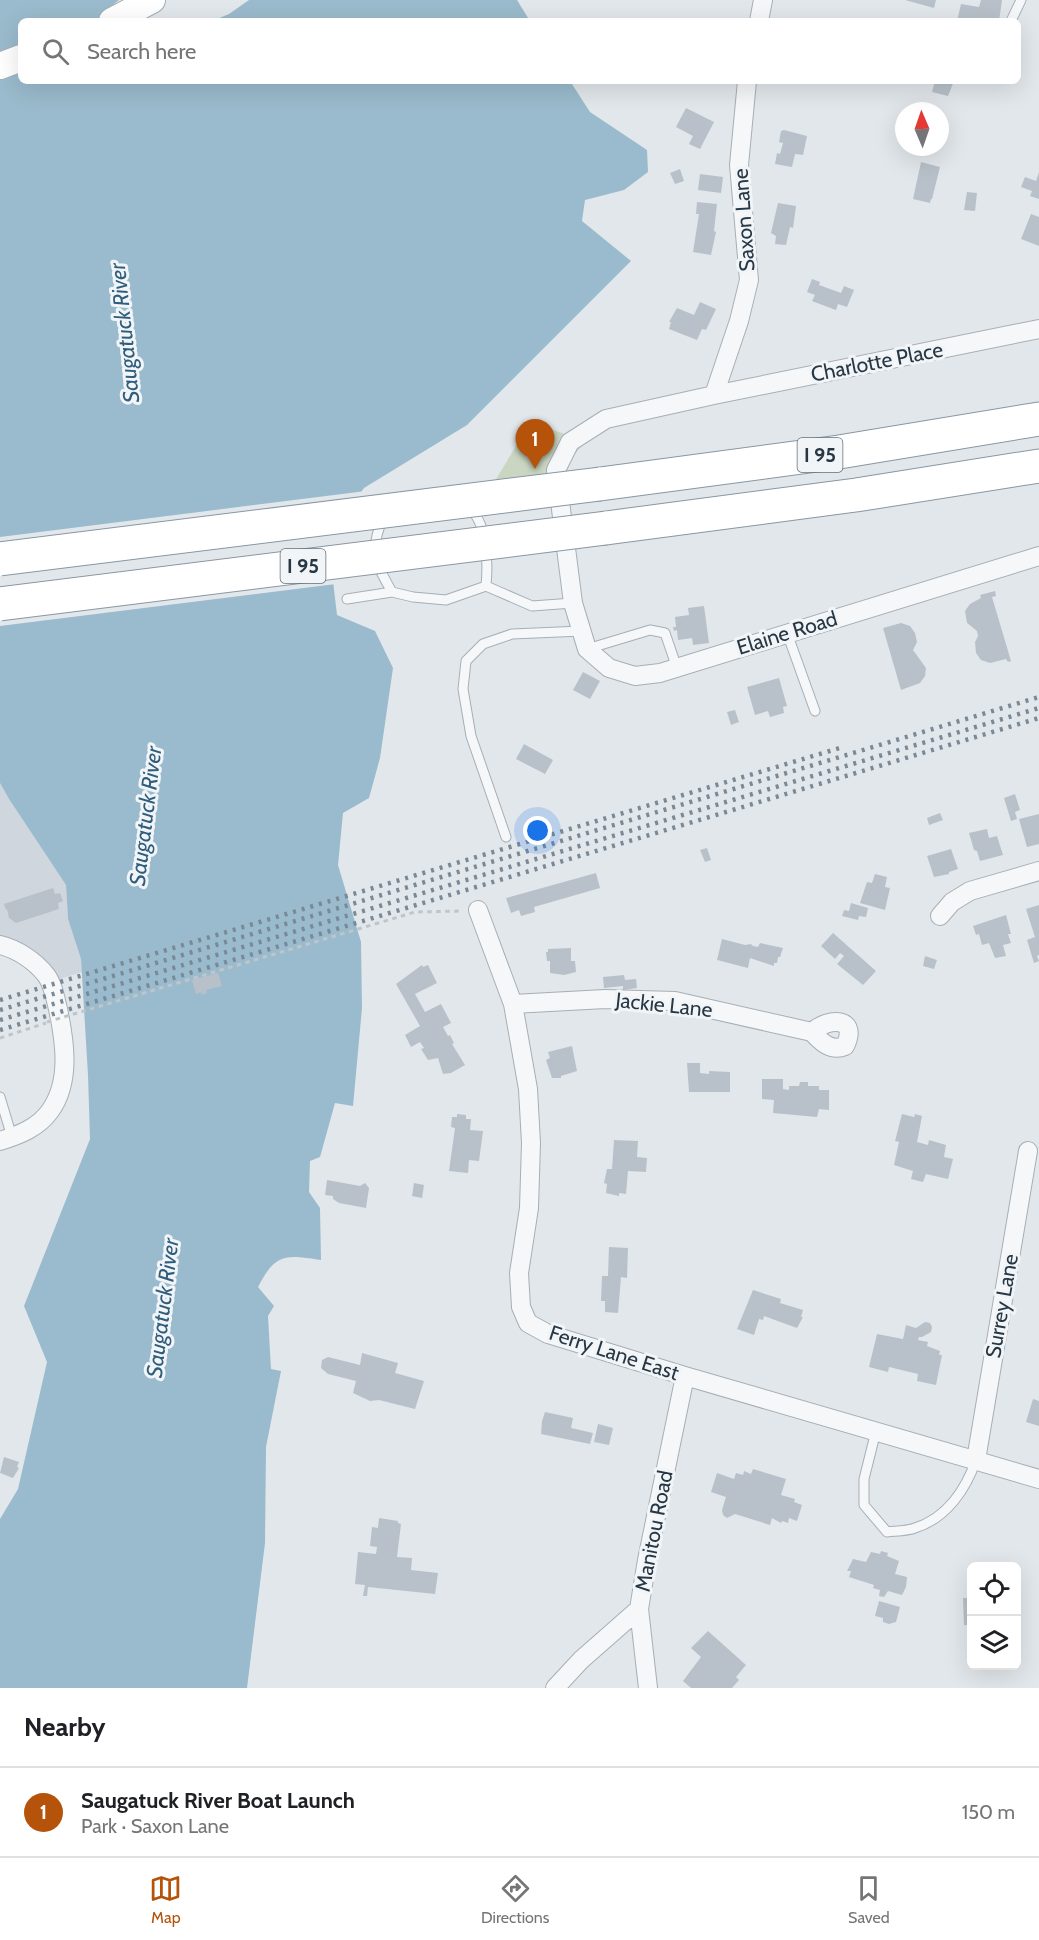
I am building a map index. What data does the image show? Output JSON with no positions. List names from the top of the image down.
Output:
{
  "streets": {
    "highway": ["I 95"],
    "street": [
      "Saxon Lane",
      "Charlotte Place",
      "Elaine Road",
      "Jackie Lane",
      "Surrey Lane",
      "Ferry Lane East",
      "Manitou Road"
    ]
  },
  "crossings": [
    ["Saxon Lane", "Charlotte Place"],
    ["Jackie Lane", "Ferry Lane East"],
    ["Surrey Lane", "Ferry Lane East"],
    ["Ferry Lane East", "Manitou Road"]
  ],
  "water": ["Saugatuck River"],
  "north": "top",
  "page": {
    "search": "Search here",
    "pins": "1",
    "heading": "Nearby",
    "list": [
      {
        "mark": "1",
        "name": "Saugatuck River Boat Launch",
        "note": "Park · Saxon Lane",
        "value": "150 m"
      }
    ],
    "nav": ["Map", "Directions", "Saved"]
  }
}
